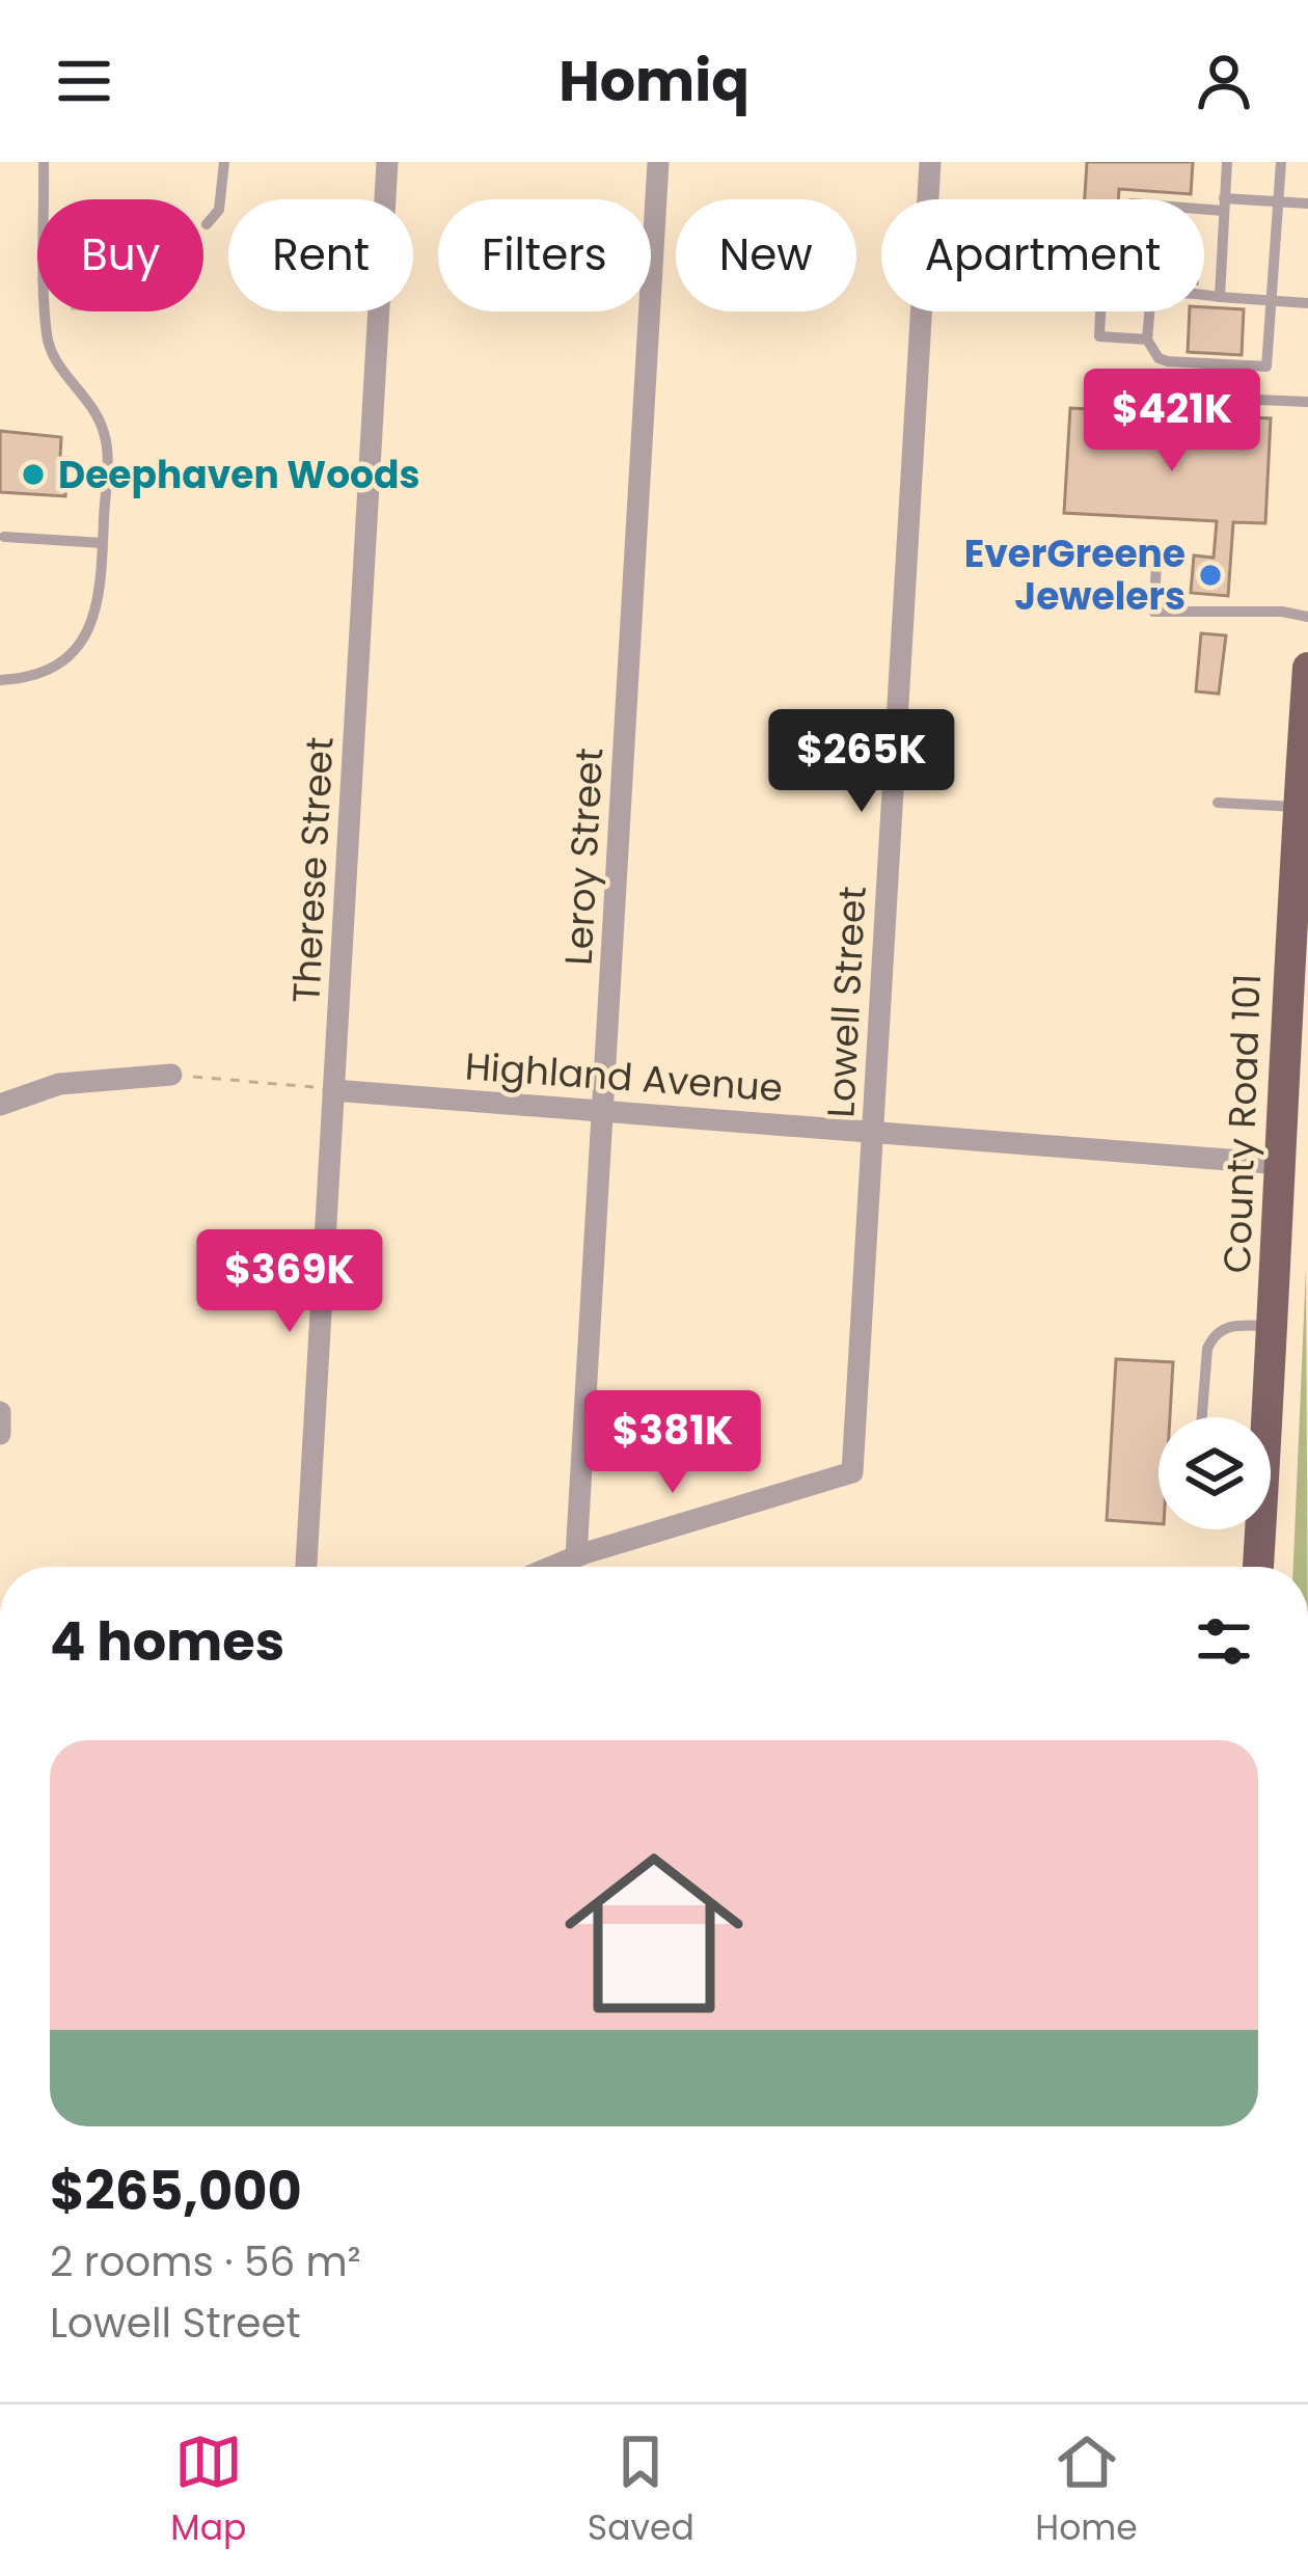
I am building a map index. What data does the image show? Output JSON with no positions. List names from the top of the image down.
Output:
{
  "streets": {
    "main road": ["County Road 101"],
    "street": [
      "Leroy Street",
      "Therese Street",
      "Lowell Street",
      "Highland Avenue"
    ]
  },
  "crossings": [
    ["Leroy Street", "Lowell Street"],
    ["Leroy Street", "Highland Avenue"],
    ["Therese Street", "Highland Avenue"],
    ["Lowell Street", "Highland Avenue"],
    ["Highland Avenue", "County Road 101"]
  ],
  "places": ["Deephaven Woods", "EverGreene Jewelers"],
  "page": {
    "header": "Homiq",
    "chip": [
      "Buy",
      "Rent",
      "Filters",
      "New",
      "Apartment"
    ],
    "price": [
      "$421K",
      "$265K",
      "$369K",
      "$381K"
    ],
    "heading": "4 homes",
    "list": [
      {
        "name": "$265,000",
        "note": "2 rooms · 56 m² · Lowell Street"
      }
    ],
    "tabs": ["Map", "Saved", "Home"]
  }
}
